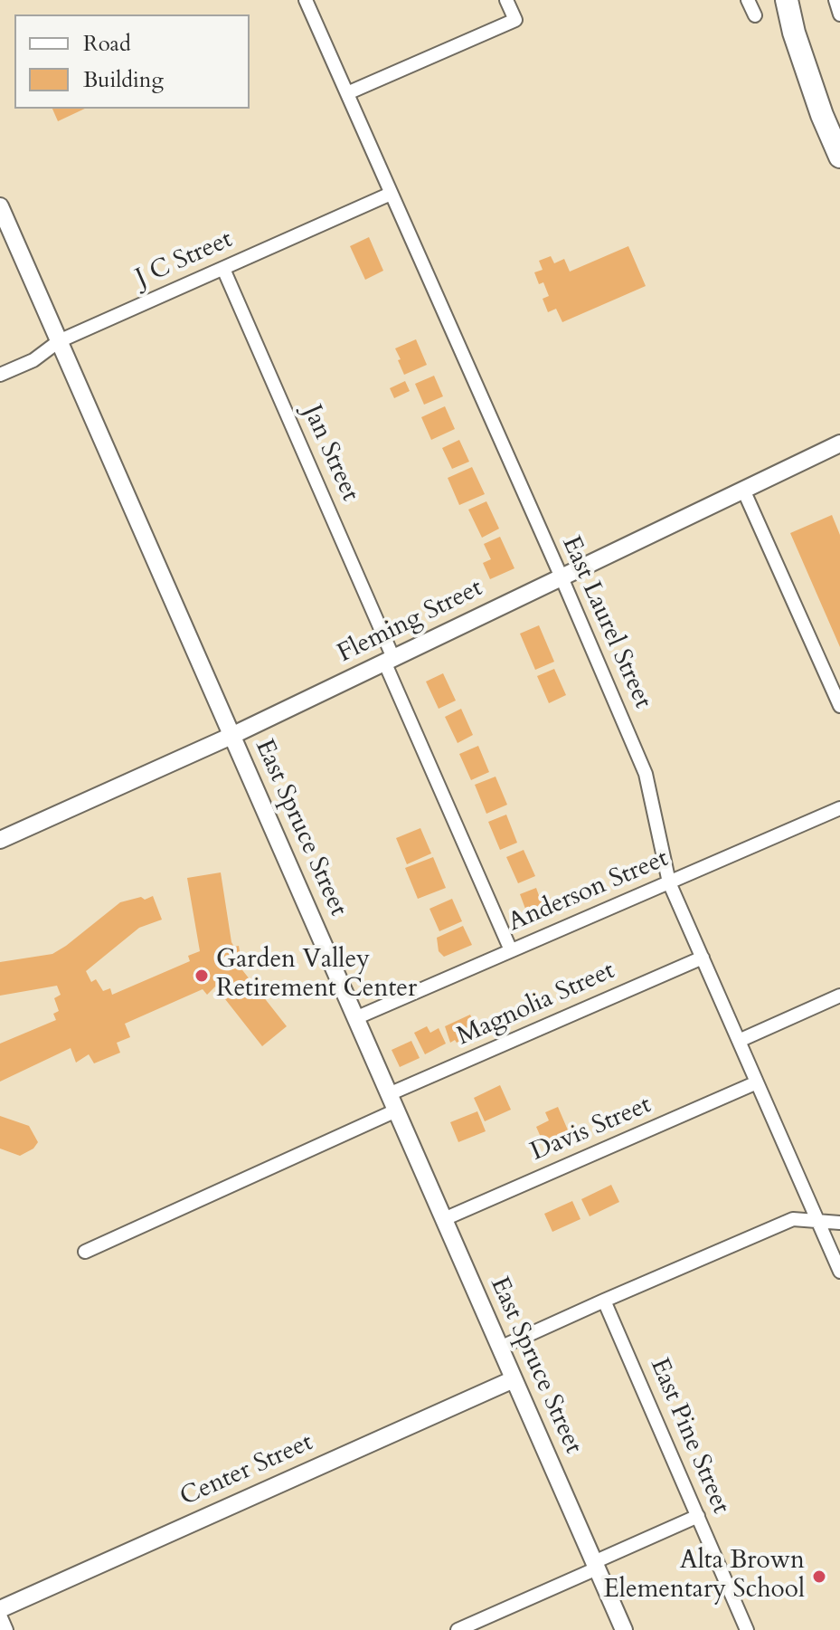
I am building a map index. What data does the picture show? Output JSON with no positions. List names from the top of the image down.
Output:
{
  "streets": {
    "street": [
      "J C Street",
      "Jan Street",
      "Fleming Street",
      "East Laurel Street",
      "East Spruce Street",
      "Anderson Street",
      "Magnolia Street",
      "Davis Street",
      "East Pine Street",
      "Center Street"
    ]
  },
  "crossings": [
    ["J C Street", "Jan Street"],
    ["J C Street", "East Laurel Street"],
    ["J C Street", "East Spruce Street"],
    ["Jan Street", "Fleming Street"],
    ["Jan Street", "Anderson Street"],
    ["Fleming Street", "East Laurel Street"],
    ["Fleming Street", "East Spruce Street"],
    ["East Laurel Street", "Anderson Street"],
    ["East Laurel Street", "Magnolia Street"],
    ["East Laurel Street", "Davis Street"],
    ["East Spruce Street", "Anderson Street"],
    ["East Spruce Street", "Magnolia Street"],
    ["East Spruce Street", "Davis Street"],
    ["East Spruce Street", "Center Street"]
  ],
  "places": ["Garden Valley Retirement Center", "Alta Brown Elementary School"],
  "legend": ["Road", "Building"]
}
